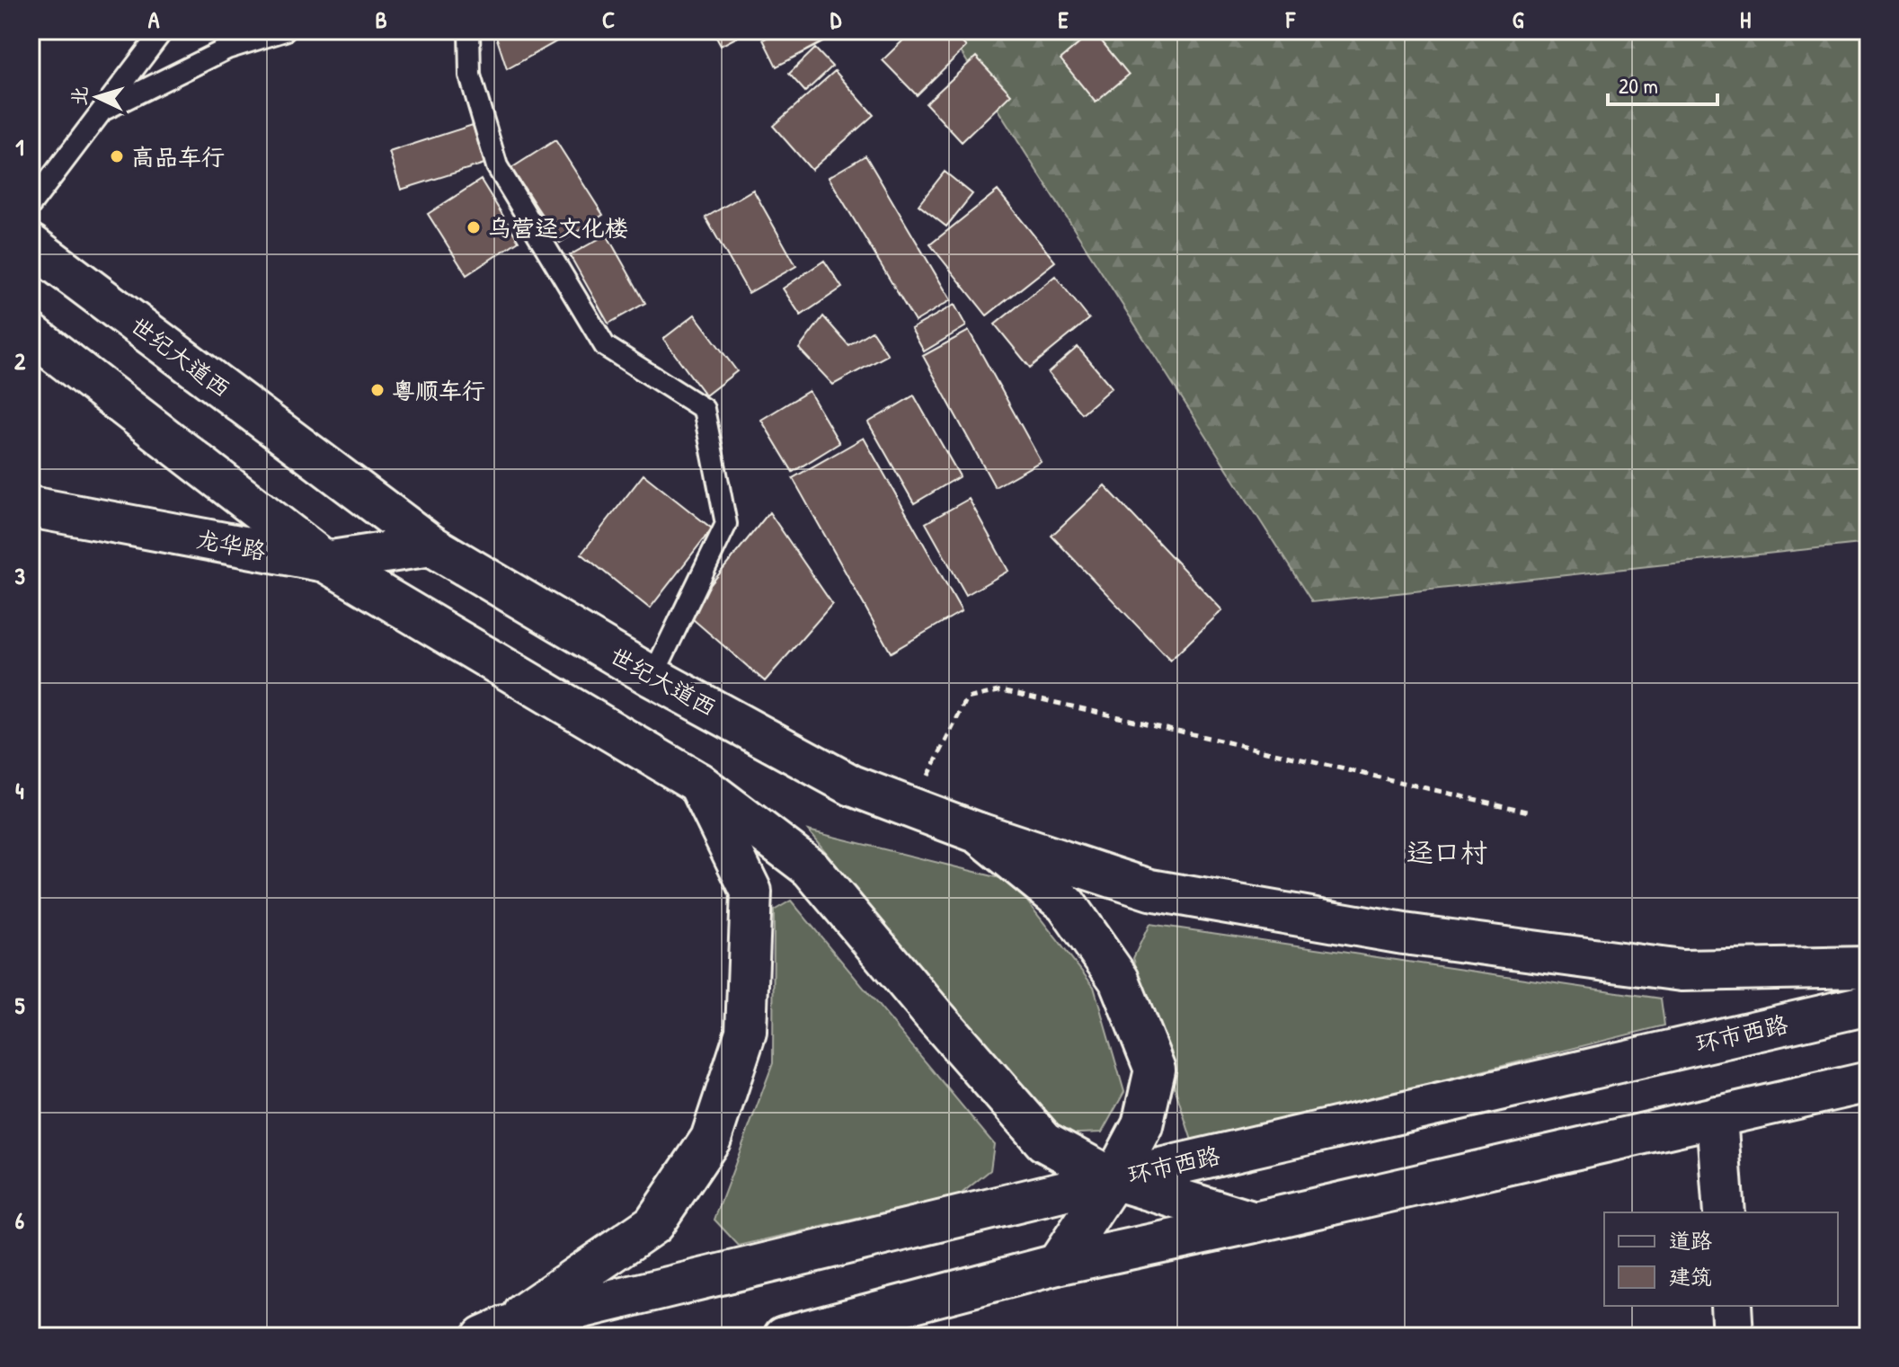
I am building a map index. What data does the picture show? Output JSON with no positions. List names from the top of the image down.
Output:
{
  "streets": {
    "main road": ["世纪大道西", "龙华路", "环市西路"]
  },
  "crossings": [
    ["世纪大道西", "龙华路"],
    ["世纪大道西", "环市西路"]
  ],
  "districts": ["迳口村"],
  "places": ["高品车行", "乌营迳文化楼", "粤顺车行"],
  "legend": ["道路", "建筑"],
  "scale_bar": "20 m",
  "north": "left",
  "grid": {
    "columns": [
      "A",
      "B",
      "C",
      "D",
      "E",
      "F",
      "G",
      "H"
    ],
    "rows": [
      "1",
      "2",
      "3",
      "4",
      "5",
      "6"
    ]
  }
}
